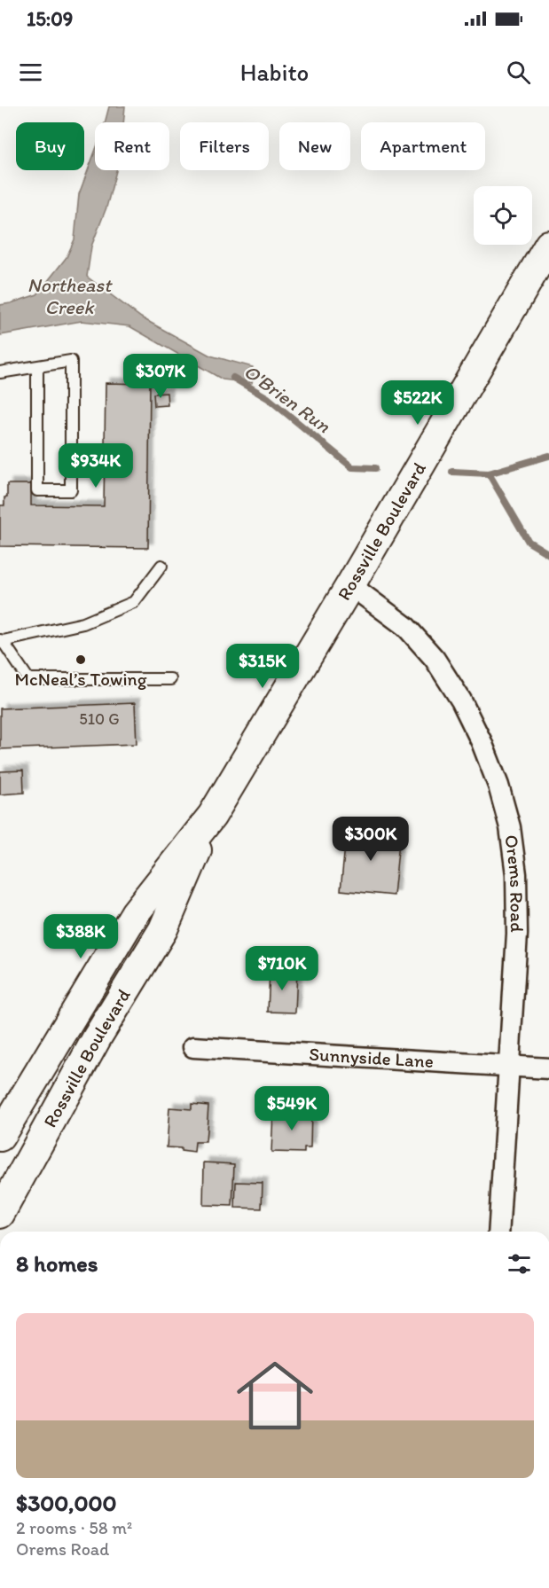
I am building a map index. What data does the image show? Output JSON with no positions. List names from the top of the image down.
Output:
{
  "streets": {
    "main road": ["Rossville Boulevard"],
    "street": ["Orems Road", "Sunnyside Lane"]
  },
  "crossings": [
    ["Rossville Boulevard", "Orems Road"],
    ["Orems Road", "Sunnyside Lane"]
  ],
  "water": ["Northeast Creek", "O'Brien Run"],
  "places": ["McNeal’s Towing"],
  "house_numbers": ["510 G"],
  "page": {
    "status": "15:09",
    "header": "Habito",
    "chip": [
      "Buy",
      "Rent",
      "Filters",
      "New",
      "Apartment"
    ],
    "price": [
      "$307K",
      "$522K",
      "$934K",
      "$315K",
      "$300K",
      "$388K",
      "$710K",
      "$549K"
    ],
    "heading": "8 homes",
    "list": [
      {
        "name": "$300,000",
        "note": "2 rooms · 58 m² · Orems Road"
      }
    ]
  }
}
